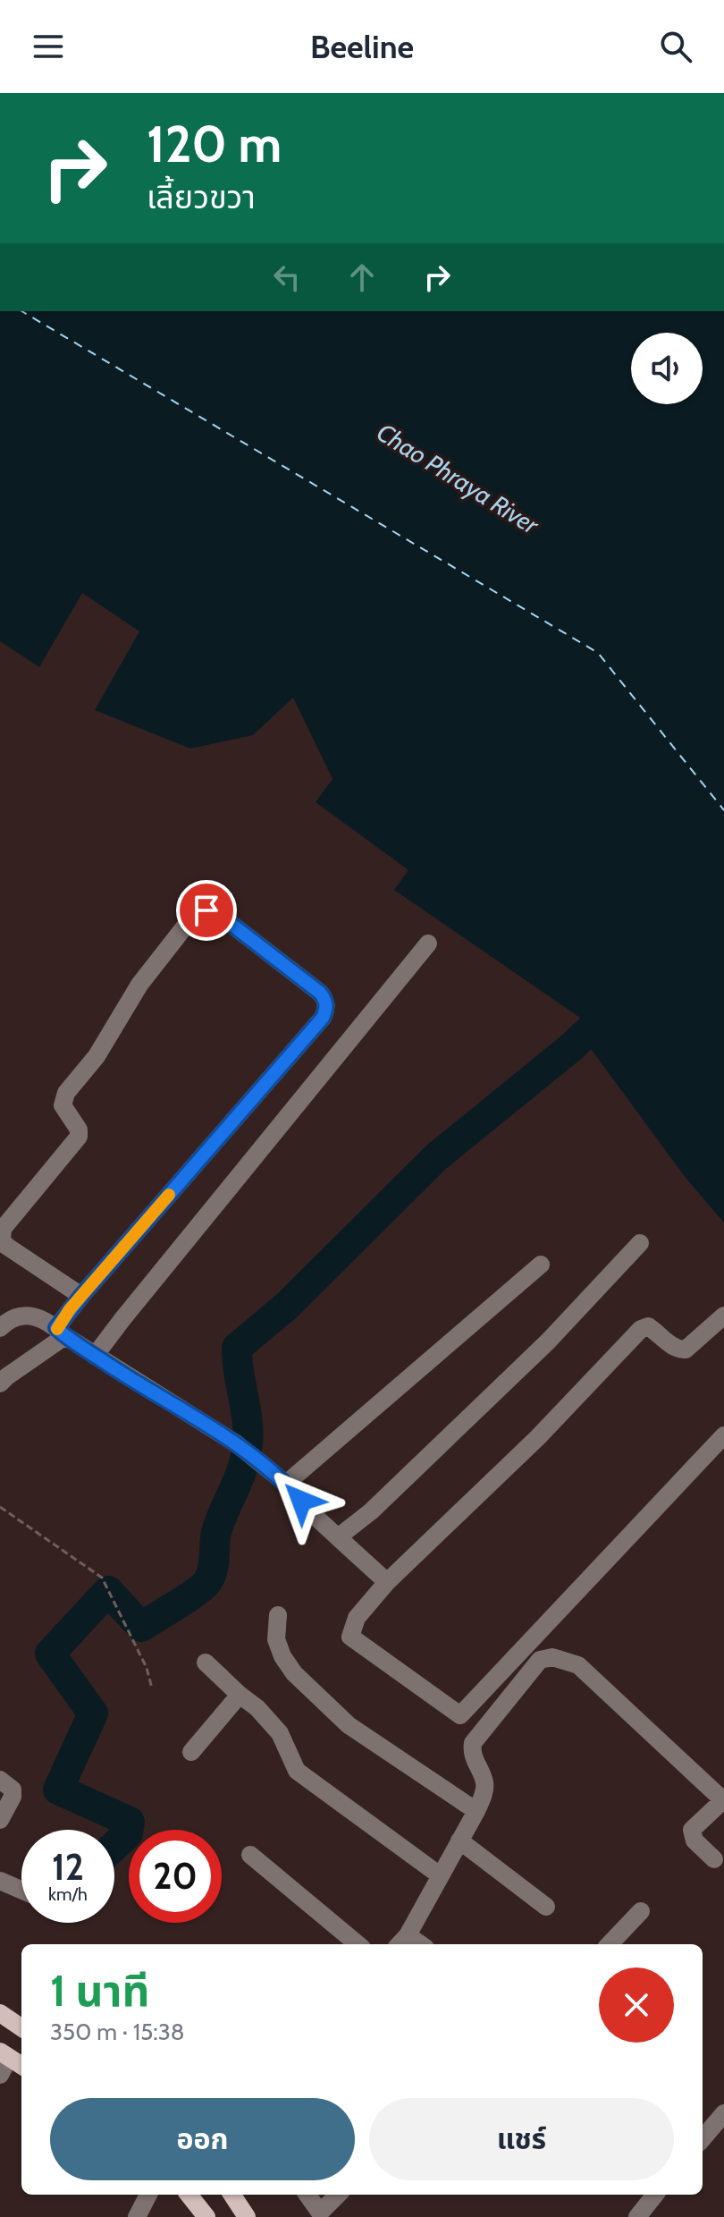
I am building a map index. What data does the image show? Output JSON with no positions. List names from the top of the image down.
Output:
{
  "water": ["Chao Phraya River"],
  "page": {
    "header": "Beeline",
    "turn": ["120 m", "เลี้ยวขวา"],
    "speed": "12 km/h",
    "limit": "20",
    "heading": ["1 นาที", "350 m · 15:38"],
    "buttons": ["ออก", "แชร์"]
  }
}
